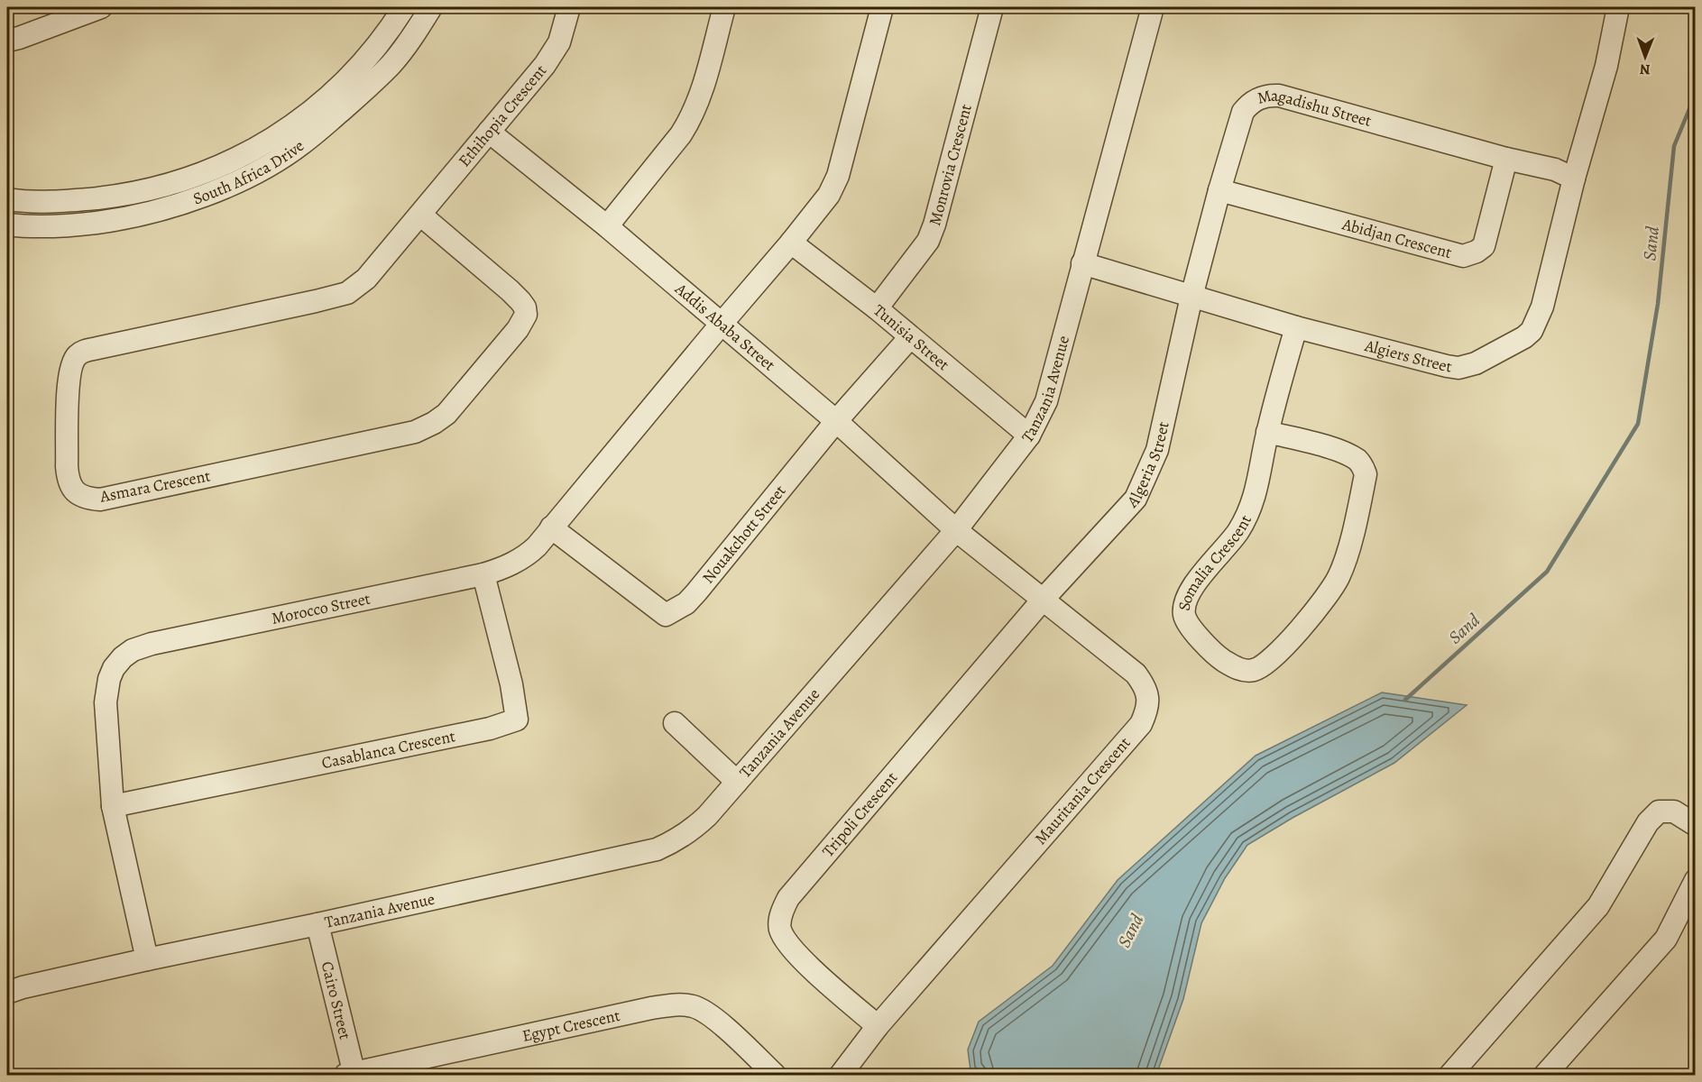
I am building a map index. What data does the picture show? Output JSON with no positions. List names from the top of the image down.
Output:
{
  "streets": {
    "street": [
      "Magadishu Street",
      "Ethihopia Crescent",
      "Monrovia Crescent",
      "South Africa Drive",
      "Abidjan Crescent",
      "Addis Ababa Street",
      "Tunisia Street",
      "Algiers Street",
      "Tanzania Avenue",
      "Algeria Street",
      "Asmara Crescent",
      "Nouakchott Street",
      "Somalia Crescent",
      "Morocco Street",
      "Casablanca Crescent",
      "Mauritania Crescent",
      "Tripoli Crescent",
      "Cairo Street",
      "Egypt Crescent"
    ]
  },
  "crossings": [
    ["Magadishu Street", "Abidjan Crescent"],
    ["Magadishu Street", "Algiers Street"],
    ["Magadishu Street", "Algeria Street"],
    ["Ethihopia Crescent", "Addis Ababa Street"],
    ["Ethihopia Crescent", "Asmara Crescent"],
    ["Monrovia Crescent", "Tunisia Street"],
    ["Addis Ababa Street", "Tanzania Avenue"],
    ["Addis Ababa Street", "Nouakchott Street"],
    ["Addis Ababa Street", "Morocco Street"],
    ["Addis Ababa Street", "Mauritania Crescent"],
    ["Tunisia Street", "Tanzania Avenue"],
    ["Tunisia Street", "Nouakchott Street"],
    ["Tunisia Street", "Morocco Street"],
    ["Algiers Street", "Tanzania Avenue"],
    ["Algiers Street", "Algeria Street"],
    ["Algiers Street", "Somalia Crescent"],
    ["Tanzania Avenue", "Morocco Street"],
    ["Tanzania Avenue", "Mauritania Crescent"],
    ["Tanzania Avenue", "Cairo Street"],
    ["Algeria Street", "Mauritania Crescent"],
    ["Algeria Street", "Tripoli Crescent"],
    ["Nouakchott Street", "Morocco Street"],
    ["Morocco Street", "Casablanca Crescent"],
    ["Mauritania Crescent", "Tripoli Crescent"],
    ["Cairo Street", "Egypt Crescent"]
  ],
  "water": ["Sand"],
  "north": "bottom"
}
